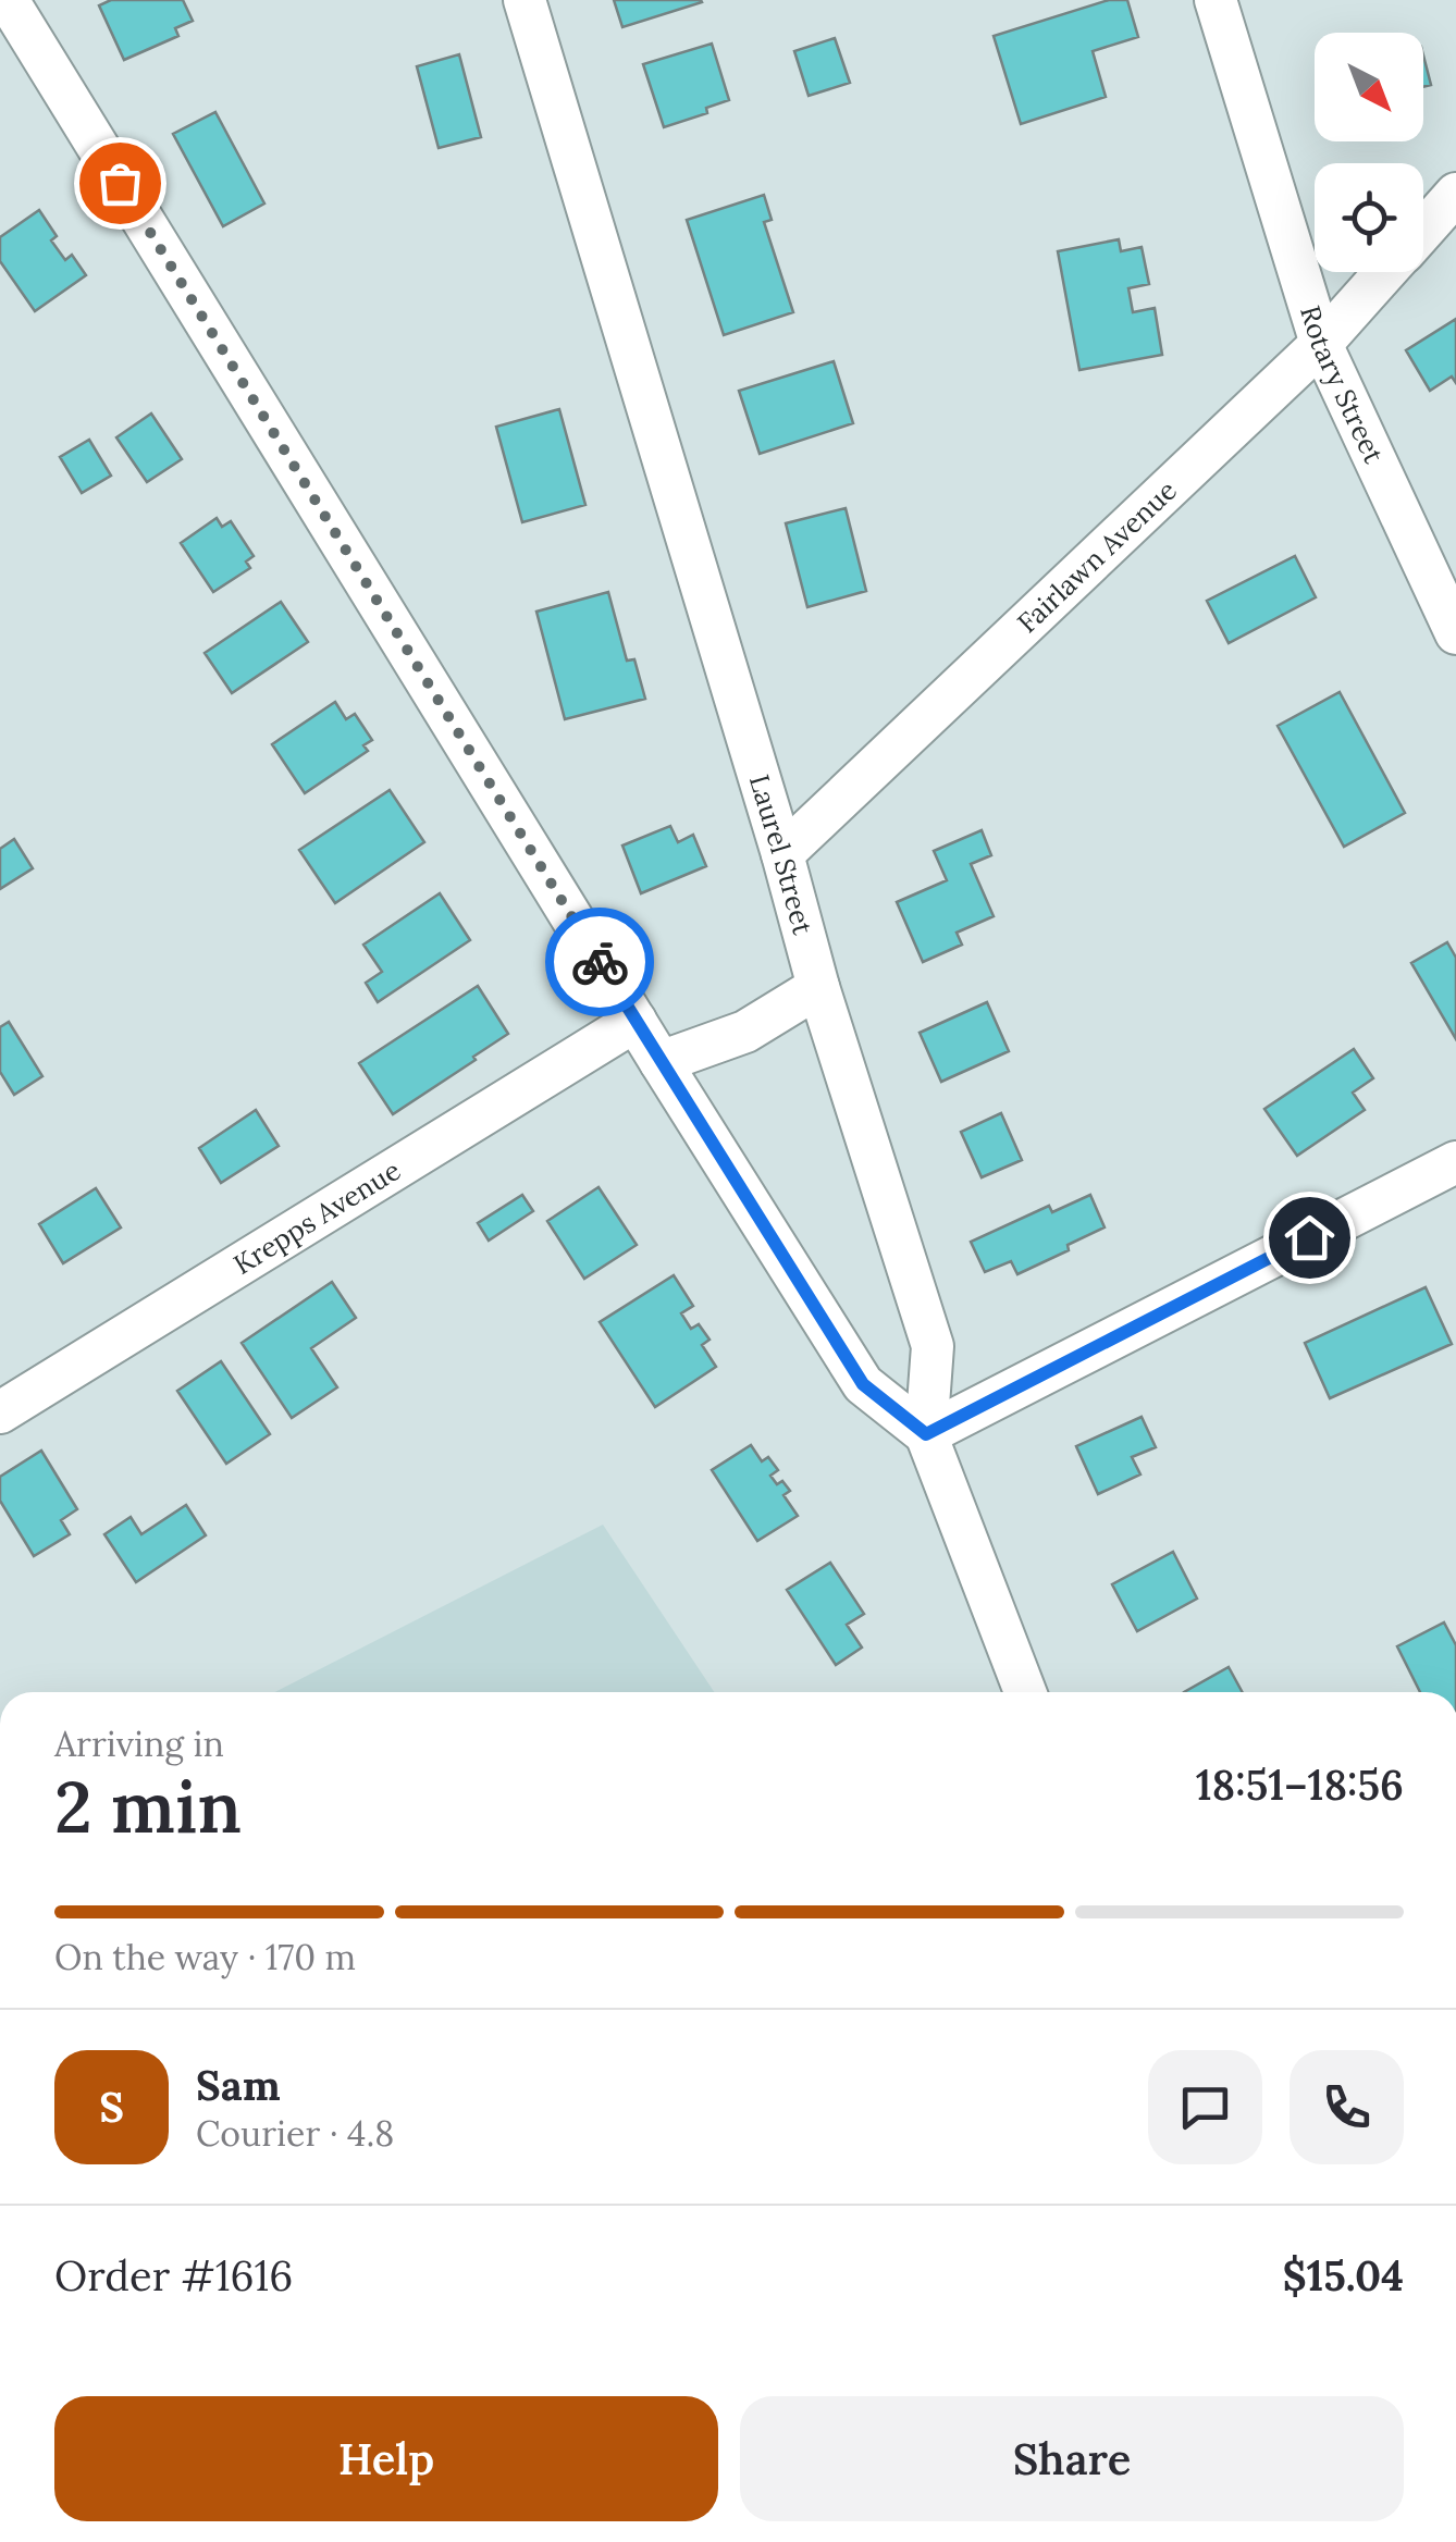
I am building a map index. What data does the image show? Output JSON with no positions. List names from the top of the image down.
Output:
{
  "streets": {
    "street": [
      "Rotary Street",
      "Fairlawn Avenue",
      "Laurel Street",
      "Krepps Avenue"
    ]
  },
  "crossings": [
    ["Rotary Street", "Fairlawn Avenue"],
    ["Fairlawn Avenue", "Laurel Street"]
  ],
  "north": "bottom right",
  "page": {
    "heading": ["2 min", "Arriving in", "18:51–18:56"],
    "panel": [
      "Sam",
      "Courier · 4.8",
      "Order #1616",
      "$15.04"
    ],
    "bar": "On the way · 170 m",
    "round": "S",
    "buttons": ["Help", "Share"]
  }
}
